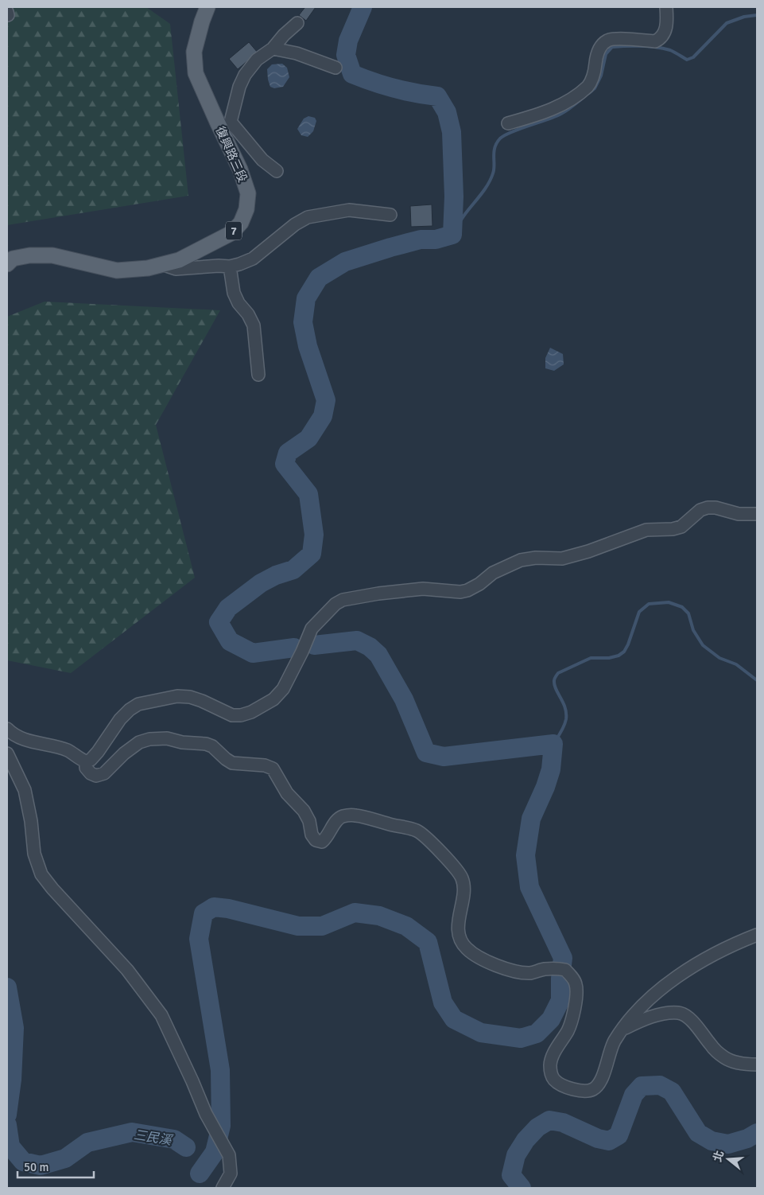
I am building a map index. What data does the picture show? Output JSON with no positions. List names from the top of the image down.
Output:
{
  "streets": {
    "main road": ["復興路三段", "7"]
  },
  "water": ["三民溪"],
  "scale_bar": "50 m",
  "north": "left"
}
